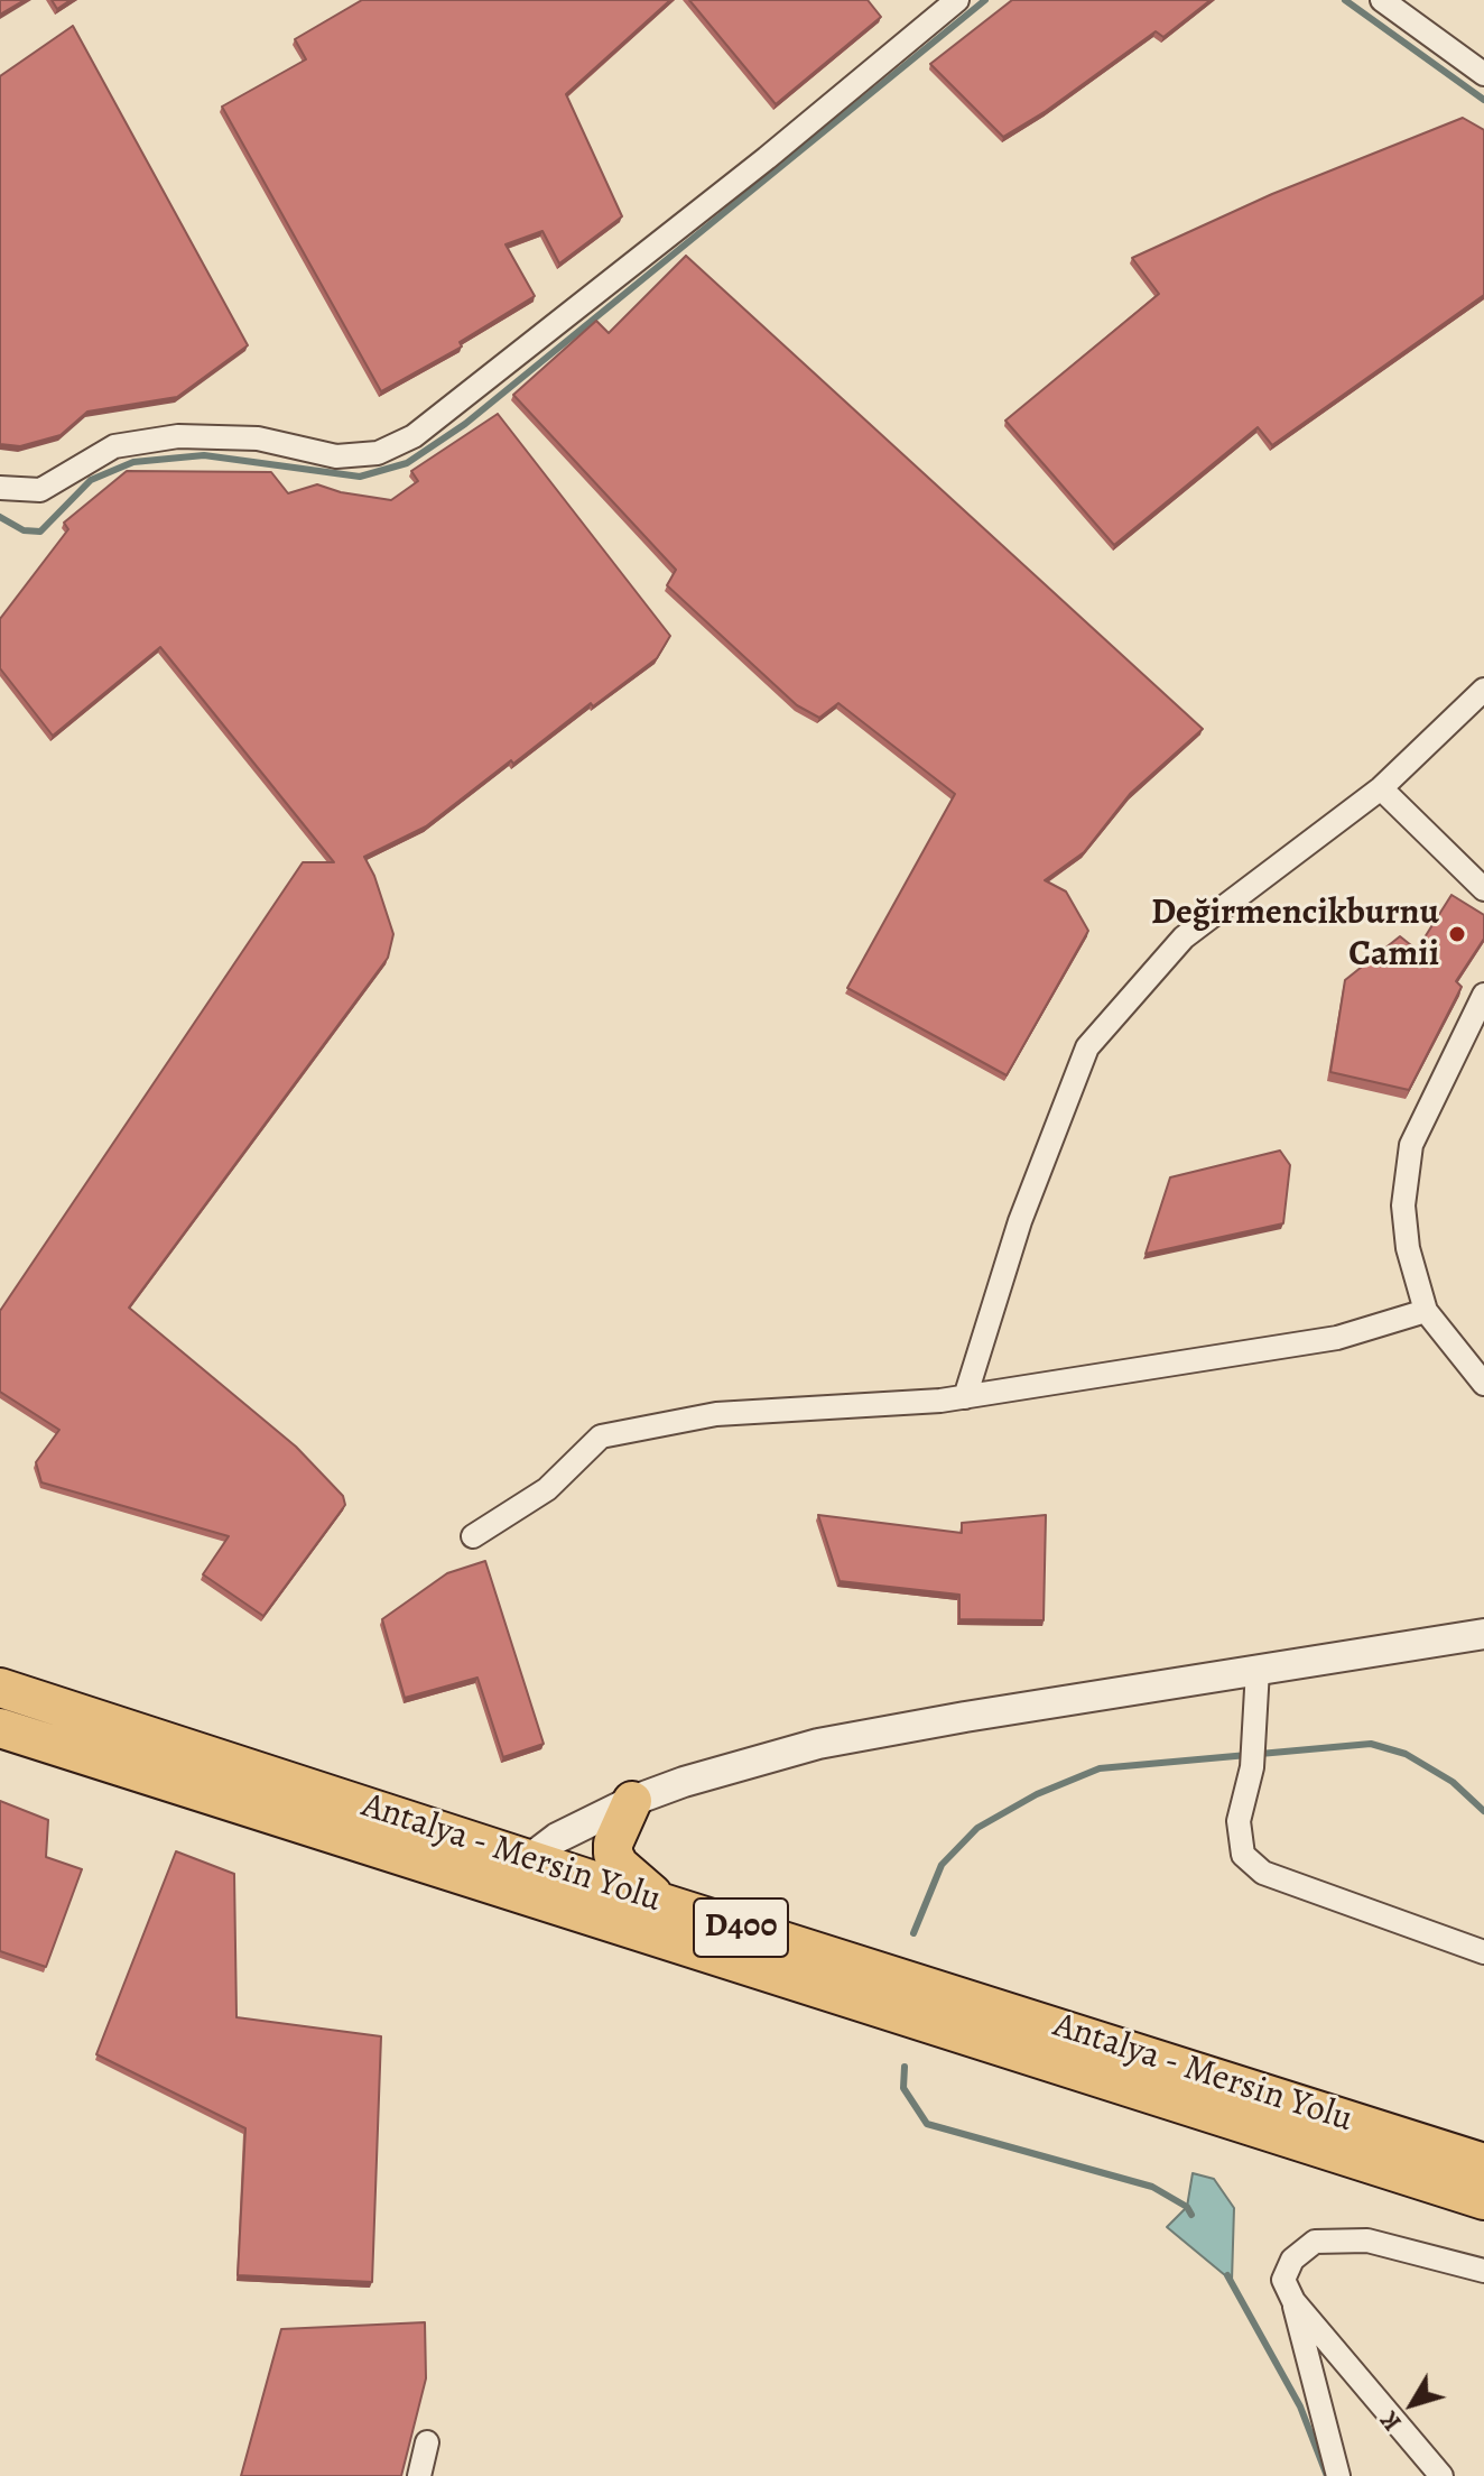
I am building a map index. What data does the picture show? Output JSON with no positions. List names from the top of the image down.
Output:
{
  "streets": {
    "highway": ["Antalya - Mersin Yolu", "D400"]
  },
  "places": ["Değirmencikburnu Camii"],
  "north": "bottom left"
}
